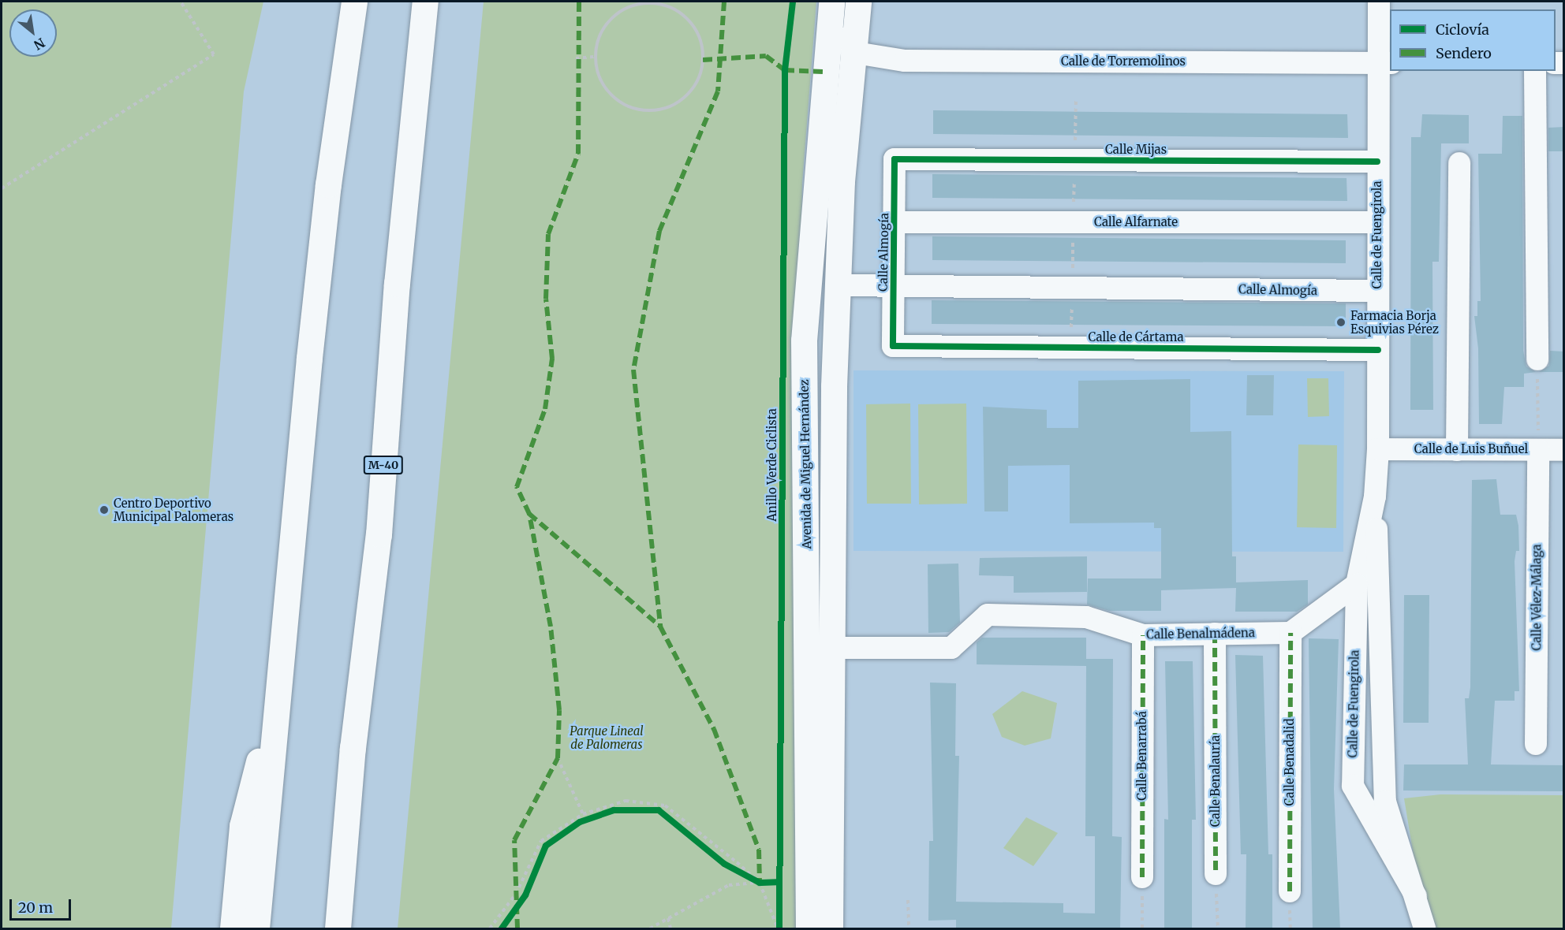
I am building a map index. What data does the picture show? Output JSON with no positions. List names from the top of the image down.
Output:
{
  "streets": {
    "main road": ["Avenida de Miguel Hernández", "M-40"],
    "street": [
      "Calle de Torremolinos",
      "Calle Mijas",
      "Calle Alfarnate",
      "Calle de Fuengirola",
      "Calle Almogía",
      "Calle de Cártama",
      "Calle de Luis Buñuel",
      "Calle Vélez-Málaga",
      "Calle Benalmádena",
      "Calle Benarrabá",
      "Calle Benadalid",
      "Calle Benalauría"
    ],
    "cycle path": ["Anillo Verde Ciclista"]
  },
  "crossings": [
    ["Calle de Torremolinos", "Calle de Fuengirola"],
    ["Calle Mijas", "Calle de Fuengirola"],
    ["Calle Mijas", "Calle Almogía"],
    ["Calle Alfarnate", "Calle de Fuengirola"],
    ["Calle Alfarnate", "Calle Almogía"],
    ["Calle de Fuengirola", "Calle Almogía"],
    ["Calle de Fuengirola", "Calle de Cártama"],
    ["Calle de Fuengirola", "Calle de Luis Buñuel"],
    ["Calle Almogía", "Calle de Cártama"],
    ["Calle de Luis Buñuel", "Calle Vélez-Málaga"],
    ["Calle Benalmádena", "Calle Benarrabá"],
    ["Calle Benalmádena", "Calle Benadalid"],
    ["Calle Benalmádena", "Calle Benalauría"]
  ],
  "parks": ["Parque Lineal de Palomeras"],
  "places": ["Farmacia Borja Esquivias Pérez", "Centro Deportivo Municipal Palomeras"],
  "legend": ["Ciclovía", "Sendero"],
  "scale_bar": "20 m",
  "north": "bottom right"
}
